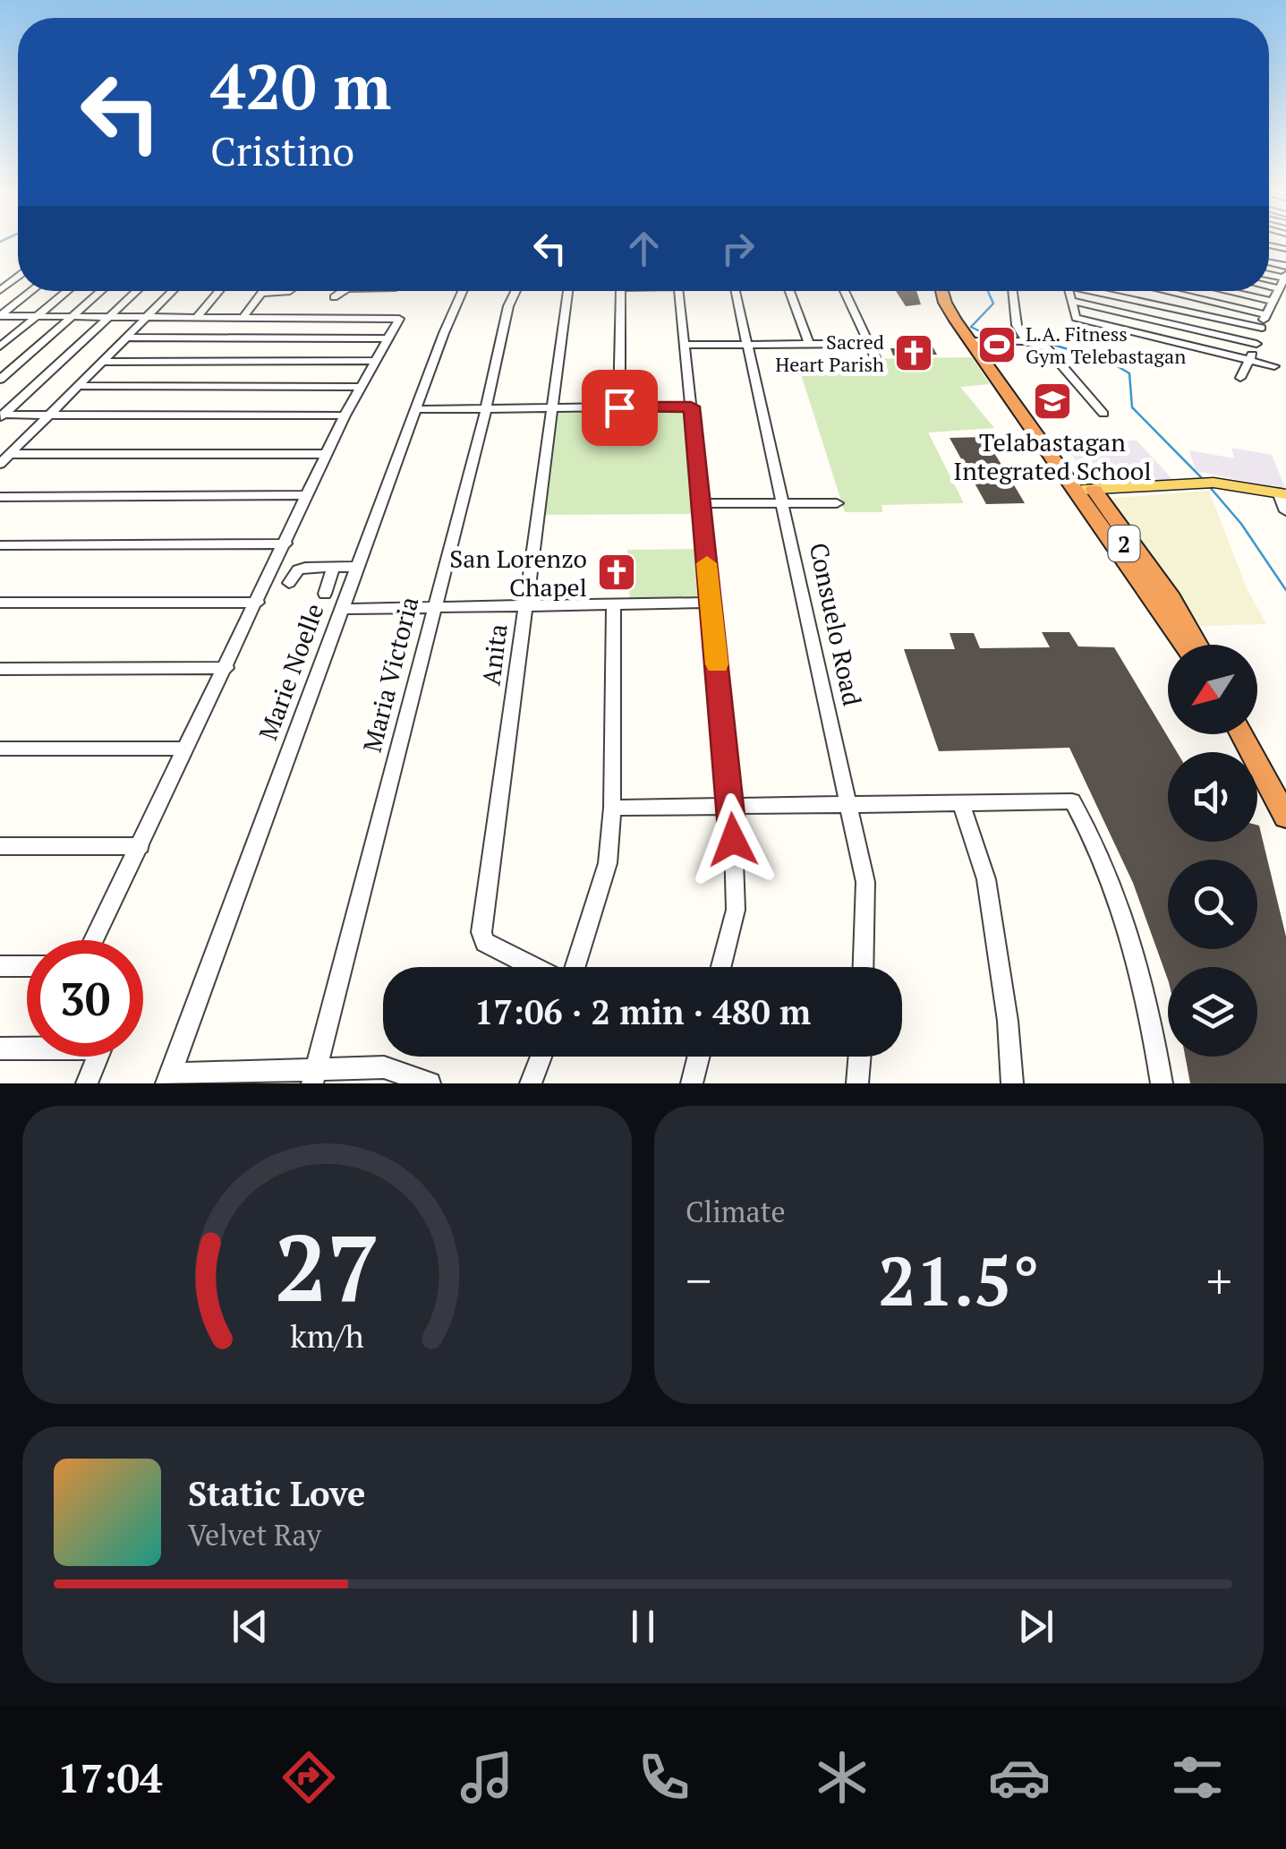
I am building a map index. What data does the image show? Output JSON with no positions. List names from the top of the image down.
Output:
{
  "streets": {
    "street": [
      "Consuelo Road",
      "Anita",
      "Marie Noelle",
      "Maria Victoria"
    ]
  },
  "places": {
    "sports": ["L.A. Fitness Gym Telebastagan"],
    "church": ["Sacred Heart Parish", "San Lorenzo Chapel"],
    "school or university": ["Telabastagan Integrated School"]
  },
  "north": "bottom left",
  "page": {
    "turn": ["420 m", "Cristino"],
    "limit": "30",
    "trip": "17:06 · 2 min · 480 m",
    "tile": "Climate",
    "heat": ["−", "21.5°", "+"],
    "song": ["Static Love", "Velvet Ray"],
    "tabs": "17:04",
    "gauge": ["27", "km/h"]
  }
}
